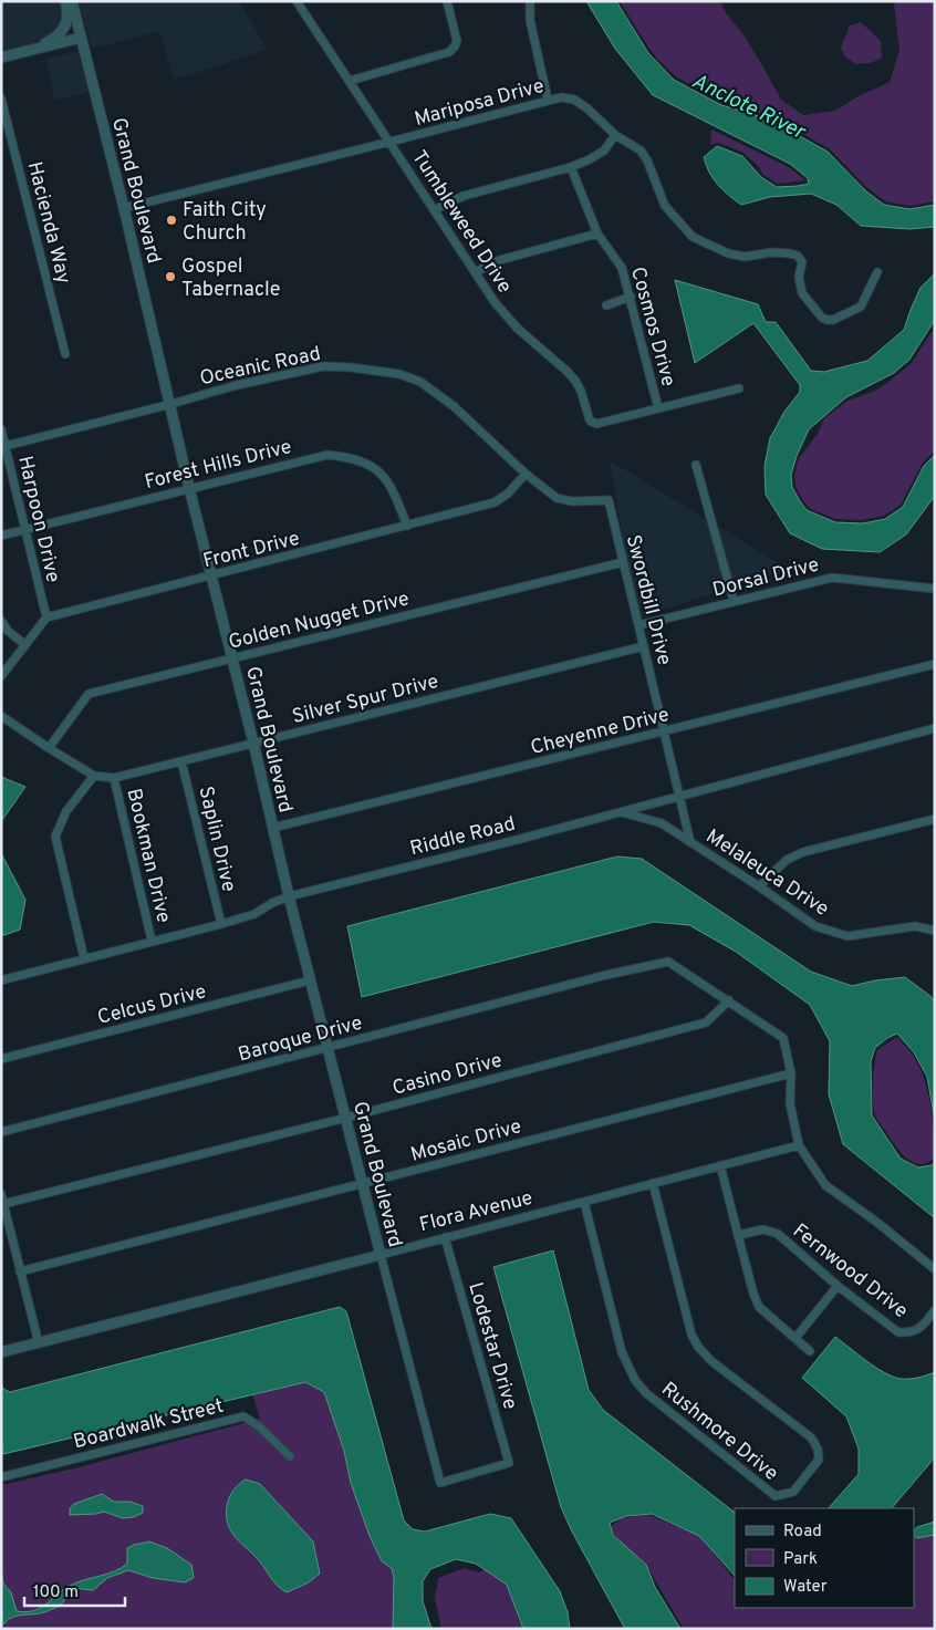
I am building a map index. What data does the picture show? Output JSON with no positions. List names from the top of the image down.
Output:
{
  "streets": {
    "street": [
      "Mariposa Drive",
      "Grand Boulevard",
      "Tumbleweed Drive",
      "Hacienda Way",
      "Cosmos Drive",
      "Oceanic Road",
      "Forest Hills Drive",
      "Harpoon Drive",
      "Front Drive",
      "Dorsal Drive",
      "Swordbill Drive",
      "Golden Nugget Drive",
      "Silver Spur Drive",
      "Cheyenne Drive",
      "Riddle Road",
      "Saplin Drive",
      "Bookman Drive",
      "Melaleuca Drive",
      "Celcus Drive",
      "Baroque Drive",
      "Casino Drive",
      "Mosaic Drive",
      "Flora Avenue",
      "Fernwood Drive",
      "Lodestar Drive",
      "Boardwalk Street",
      "Rushmore Drive"
    ]
  },
  "crossings": [
    ["Mariposa Drive", "Grand Boulevard"],
    ["Mariposa Drive", "Tumbleweed Drive"],
    ["Grand Boulevard", "Oceanic Road"],
    ["Grand Boulevard", "Forest Hills Drive"],
    ["Grand Boulevard", "Front Drive"],
    ["Grand Boulevard", "Golden Nugget Drive"],
    ["Grand Boulevard", "Silver Spur Drive"],
    ["Grand Boulevard", "Cheyenne Drive"],
    ["Grand Boulevard", "Riddle Road"],
    ["Grand Boulevard", "Celcus Drive"],
    ["Grand Boulevard", "Baroque Drive"],
    ["Grand Boulevard", "Casino Drive"],
    ["Grand Boulevard", "Mosaic Drive"],
    ["Grand Boulevard", "Flora Avenue"],
    ["Grand Boulevard", "Lodestar Drive"],
    ["Tumbleweed Drive", "Cosmos Drive"],
    ["Oceanic Road", "Harpoon Drive"],
    ["Oceanic Road", "Front Drive"],
    ["Oceanic Road", "Swordbill Drive"],
    ["Forest Hills Drive", "Harpoon Drive"],
    ["Forest Hills Drive", "Front Drive"],
    ["Harpoon Drive", "Front Drive"],
    ["Front Drive", "Swordbill Drive"],
    ["Dorsal Drive", "Swordbill Drive"],
    ["Swordbill Drive", "Golden Nugget Drive"],
    ["Swordbill Drive", "Silver Spur Drive"],
    ["Swordbill Drive", "Cheyenne Drive"],
    ["Swordbill Drive", "Riddle Road"],
    ["Swordbill Drive", "Melaleuca Drive"],
    ["Silver Spur Drive", "Saplin Drive"],
    ["Silver Spur Drive", "Bookman Drive"],
    ["Riddle Road", "Saplin Drive"],
    ["Riddle Road", "Bookman Drive"],
    ["Riddle Road", "Melaleuca Drive"],
    ["Baroque Drive", "Casino Drive"],
    ["Baroque Drive", "Mosaic Drive"],
    ["Baroque Drive", "Flora Avenue"],
    ["Flora Avenue", "Lodestar Drive"],
    ["Flora Avenue", "Rushmore Drive"]
  ],
  "water": ["Anclote River"],
  "places": ["Faith City Church", "Gospel Tabernacle"],
  "legend": ["Road", "Park", "Water"],
  "scale_bar": "100 m"
}
